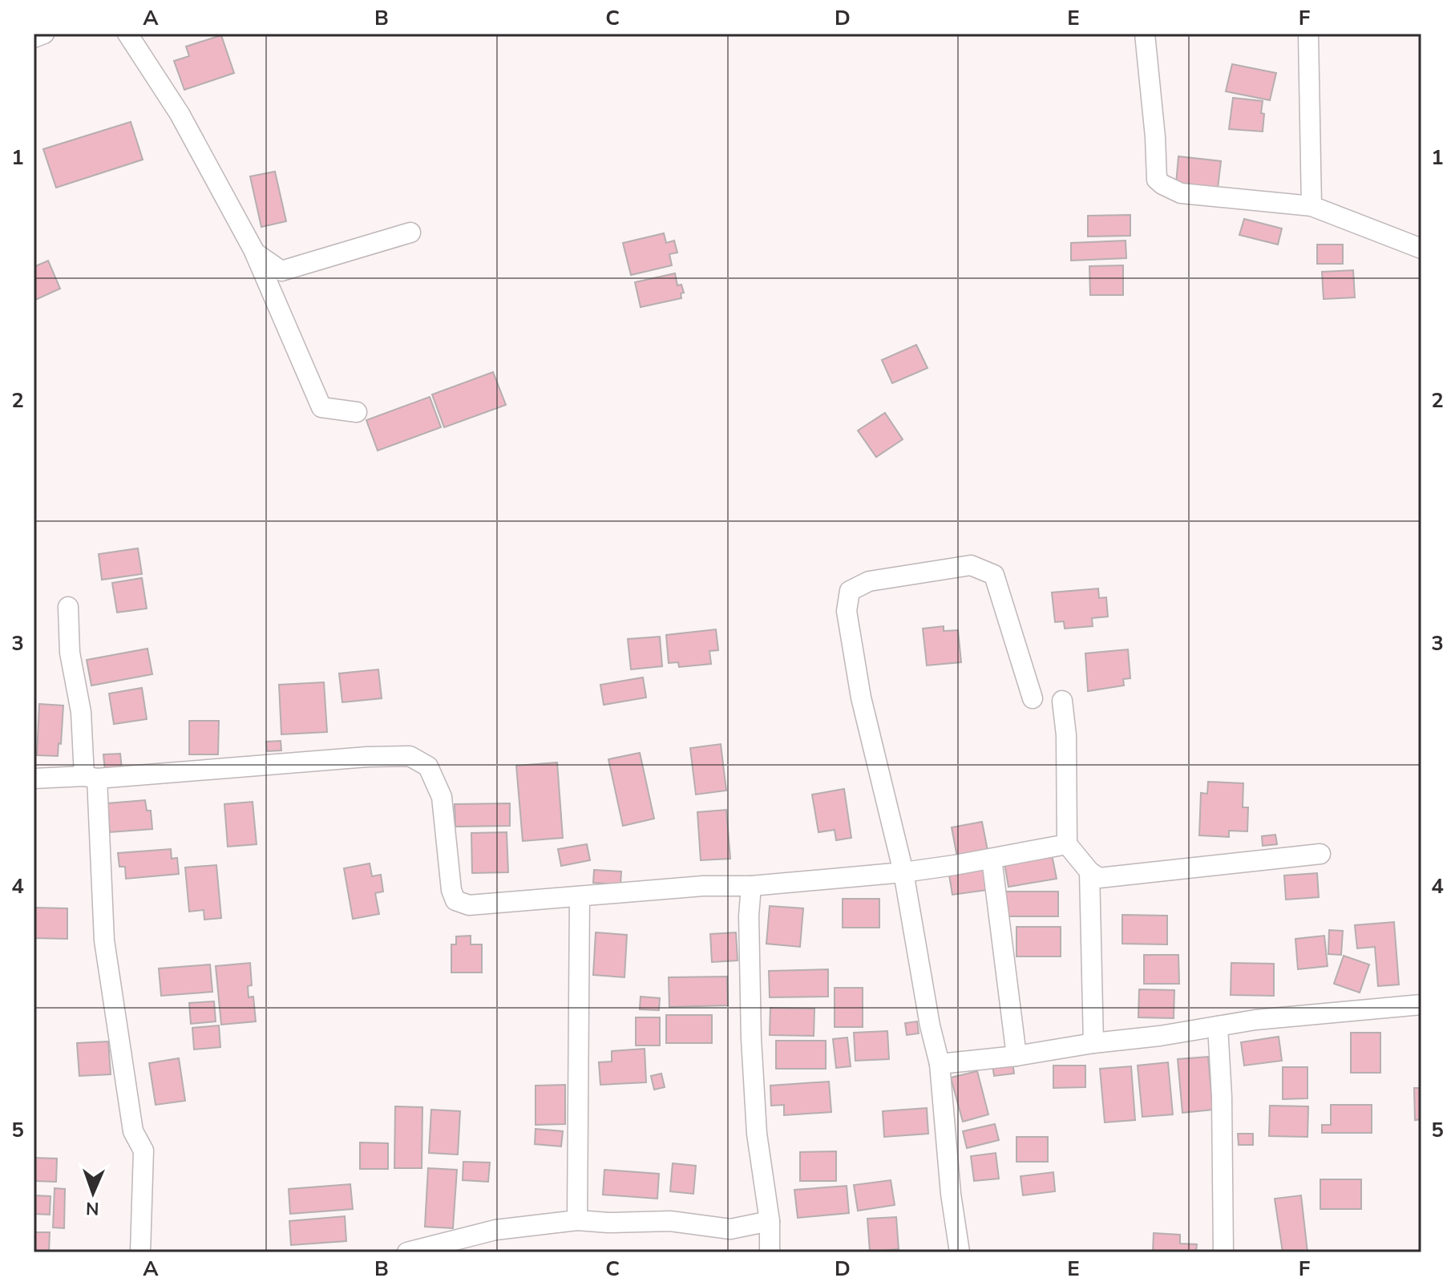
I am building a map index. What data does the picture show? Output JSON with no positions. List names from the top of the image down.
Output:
{
  "north": "bottom",
  "grid": {
    "columns": [
      "A",
      "B",
      "C",
      "D",
      "E",
      "F"
    ],
    "rows": [
      "1",
      "2",
      "3",
      "4",
      "5"
    ]
  }
}
